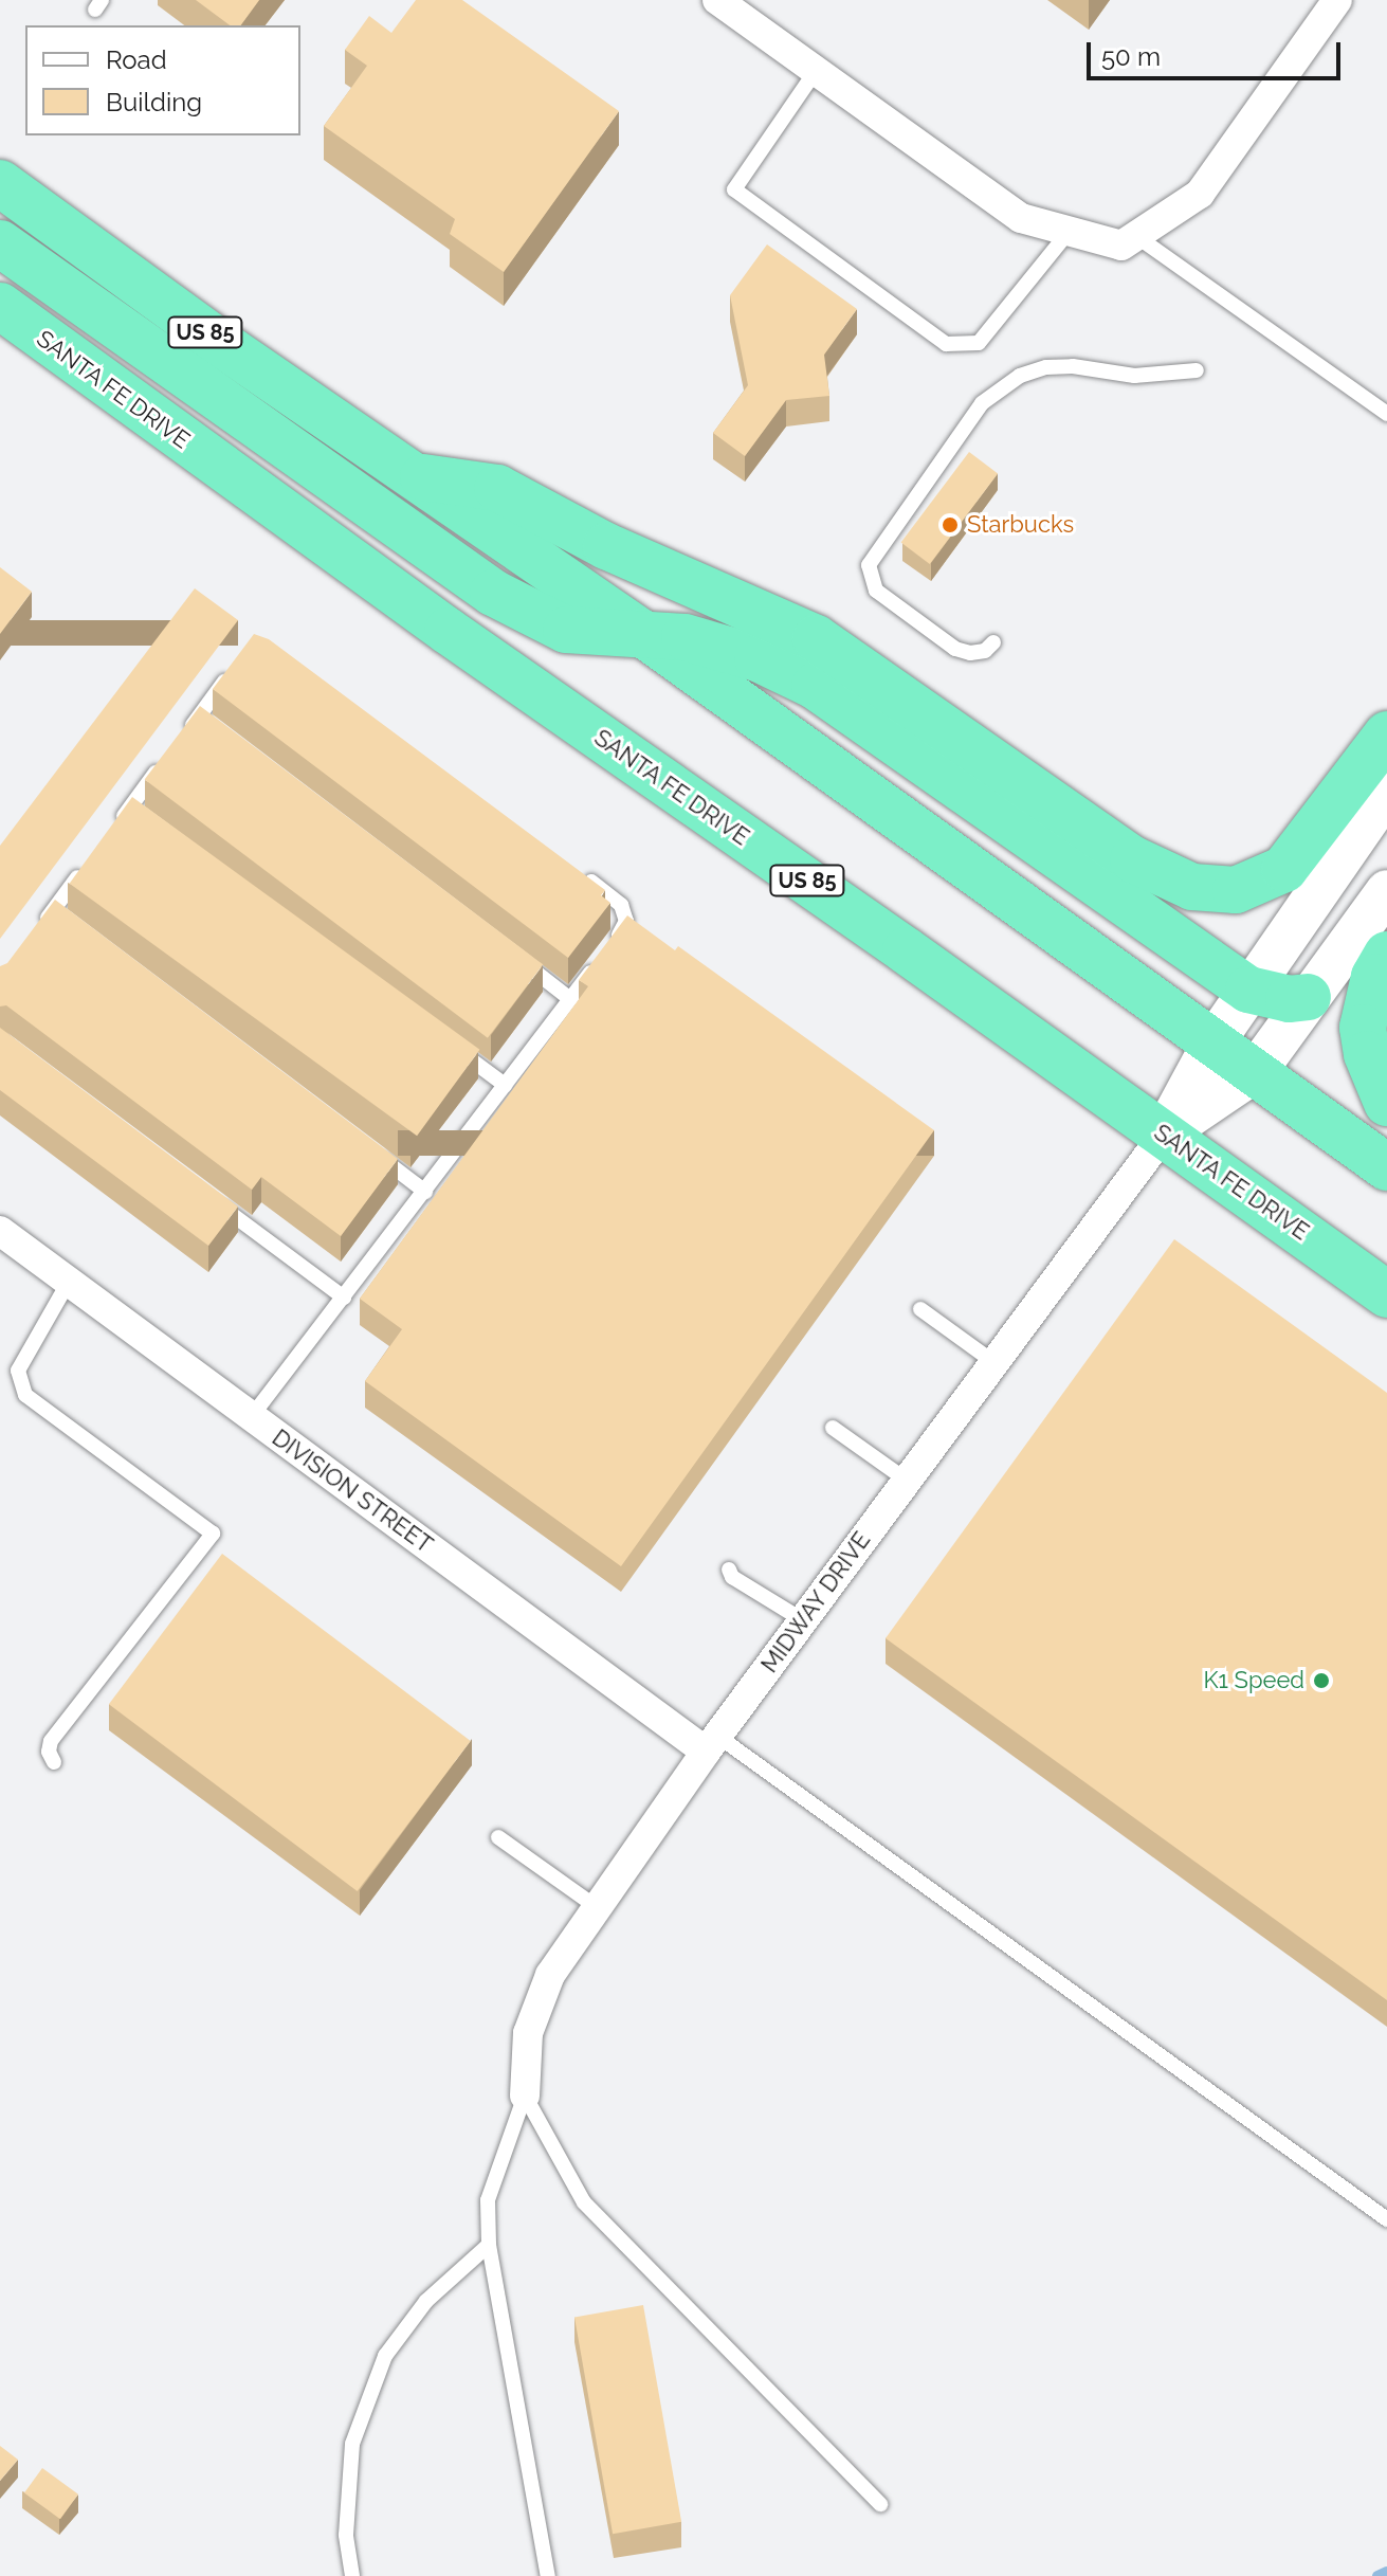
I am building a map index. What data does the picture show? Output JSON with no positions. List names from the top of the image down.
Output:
{
  "streets": {
    "highway": ["US 85", "SANTA FE DRIVE"],
    "street": ["DIVISION STREET", "MIDWAY DRIVE"]
  },
  "crossings": [
    ["SANTA FE DRIVE", "MIDWAY DRIVE"],
    ["DIVISION STREET", "MIDWAY DRIVE"]
  ],
  "places": ["Starbucks", "K1 Speed"],
  "legend": ["Road", "Building"],
  "scale_bar": "50 m"
}
